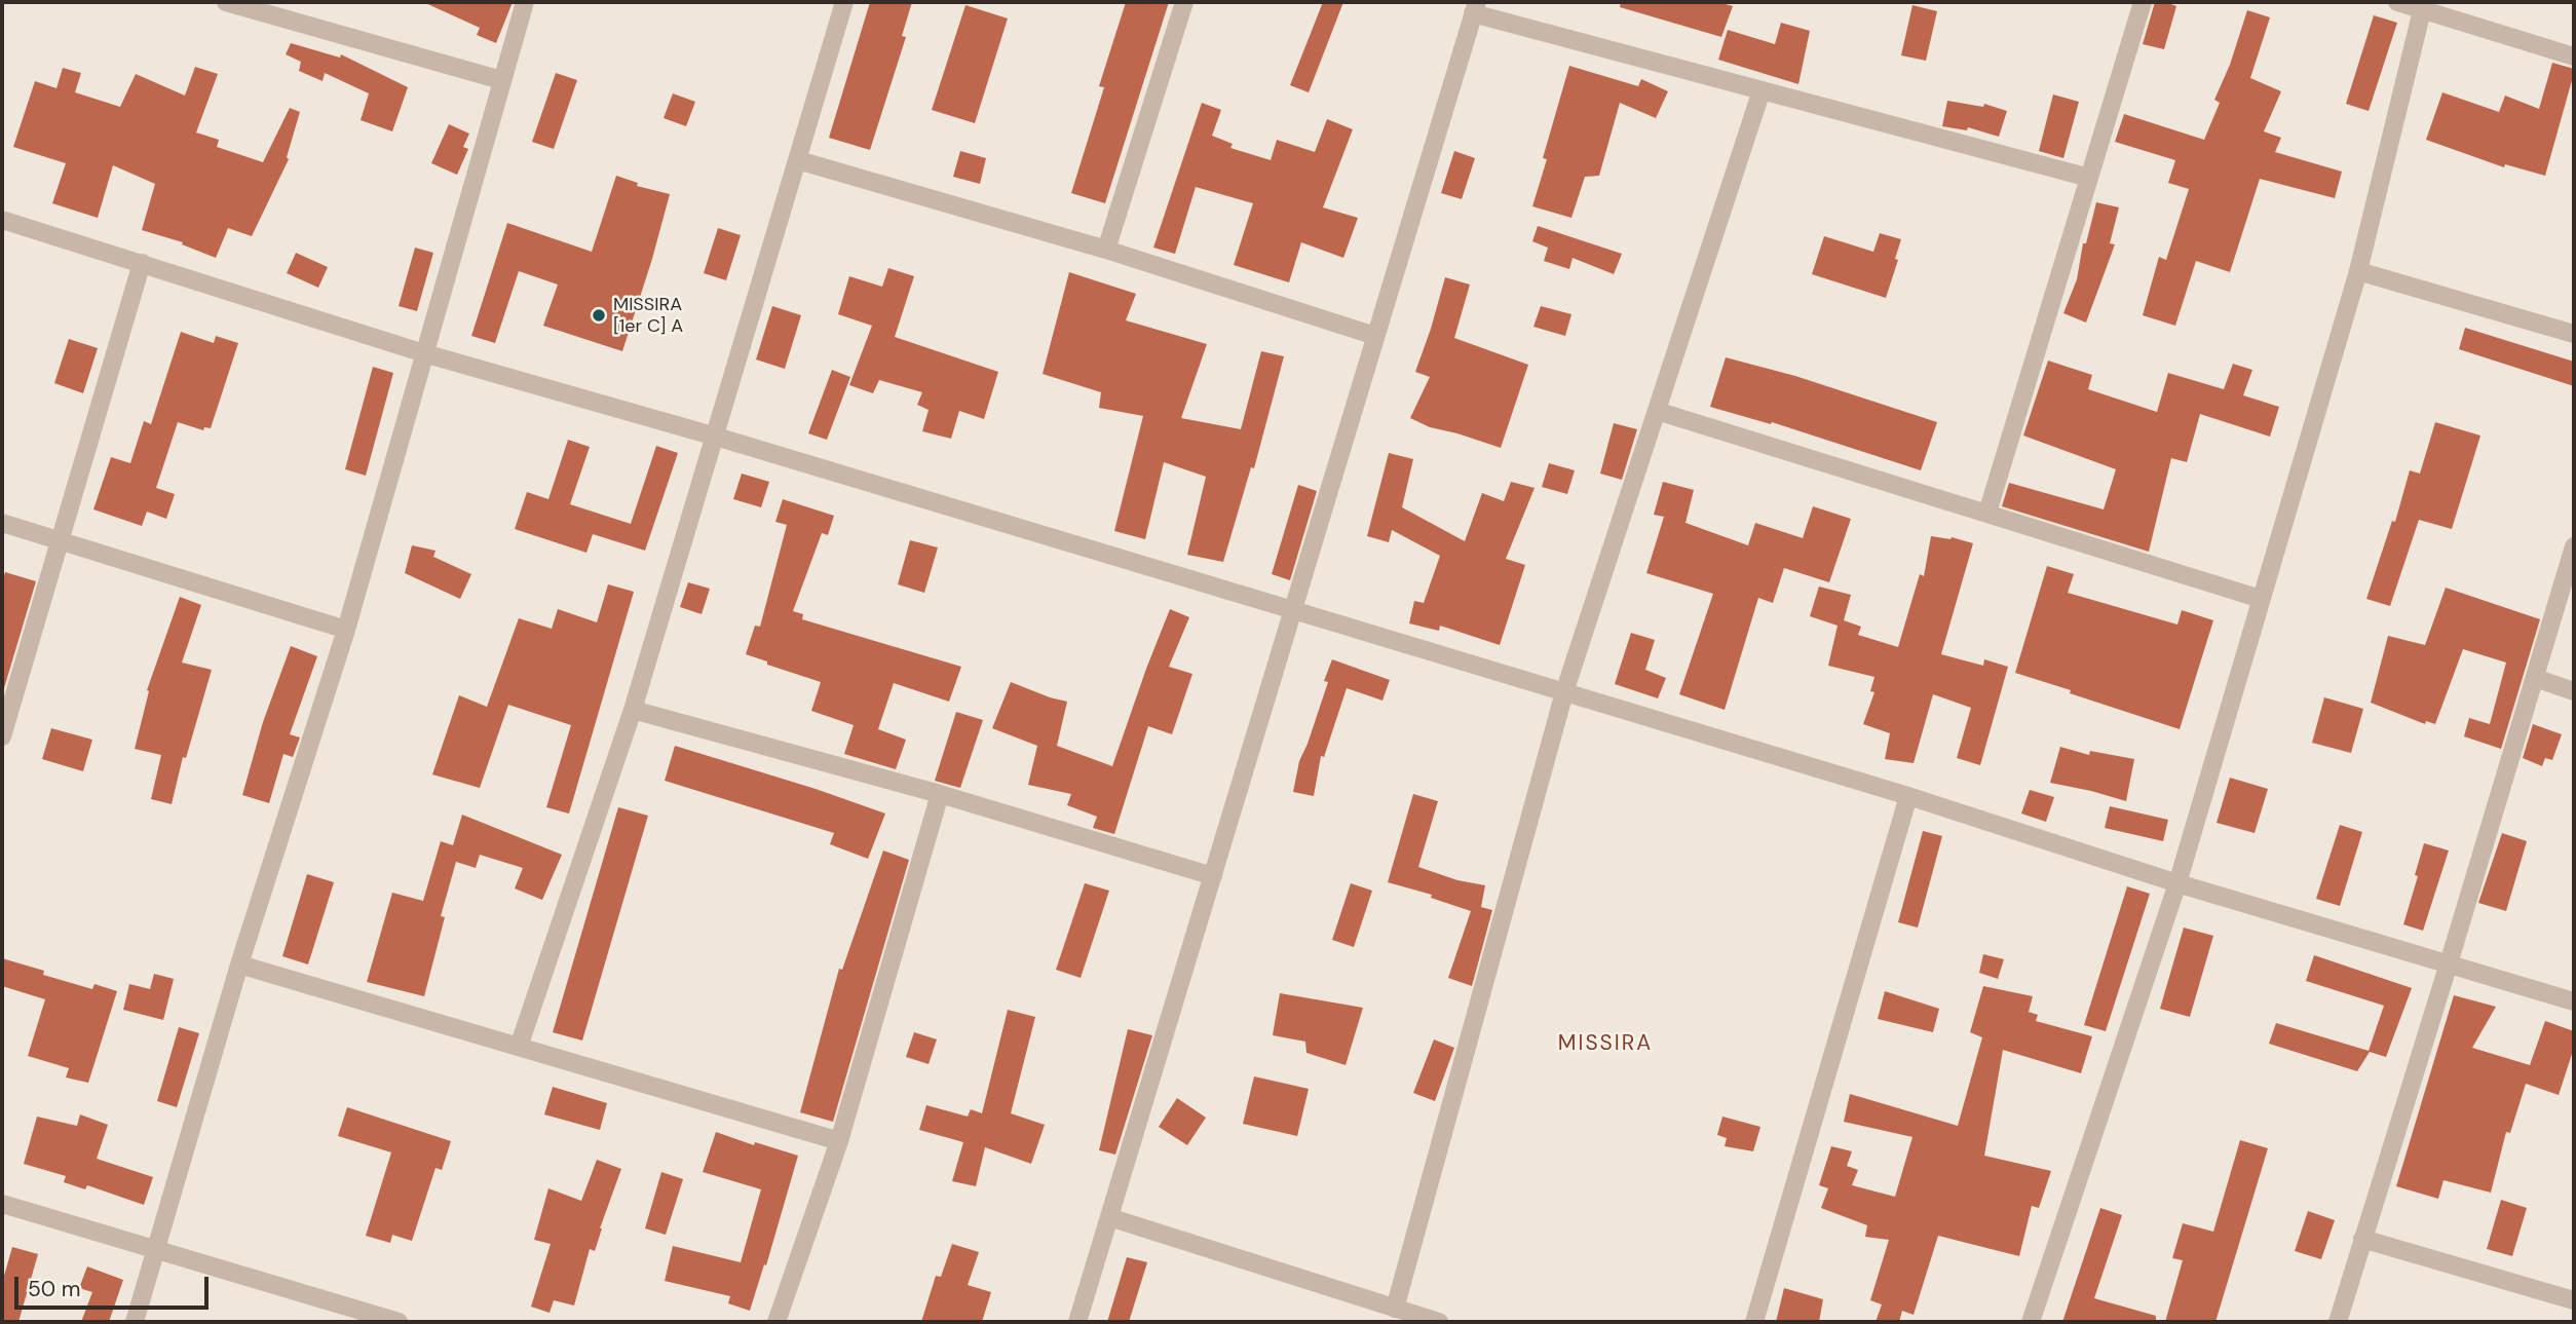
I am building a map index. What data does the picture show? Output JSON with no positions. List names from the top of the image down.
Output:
{
  "districts": ["MISSIRA"],
  "places": ["MISSIRA [1er C] A"],
  "scale_bar": "50 m"
}
